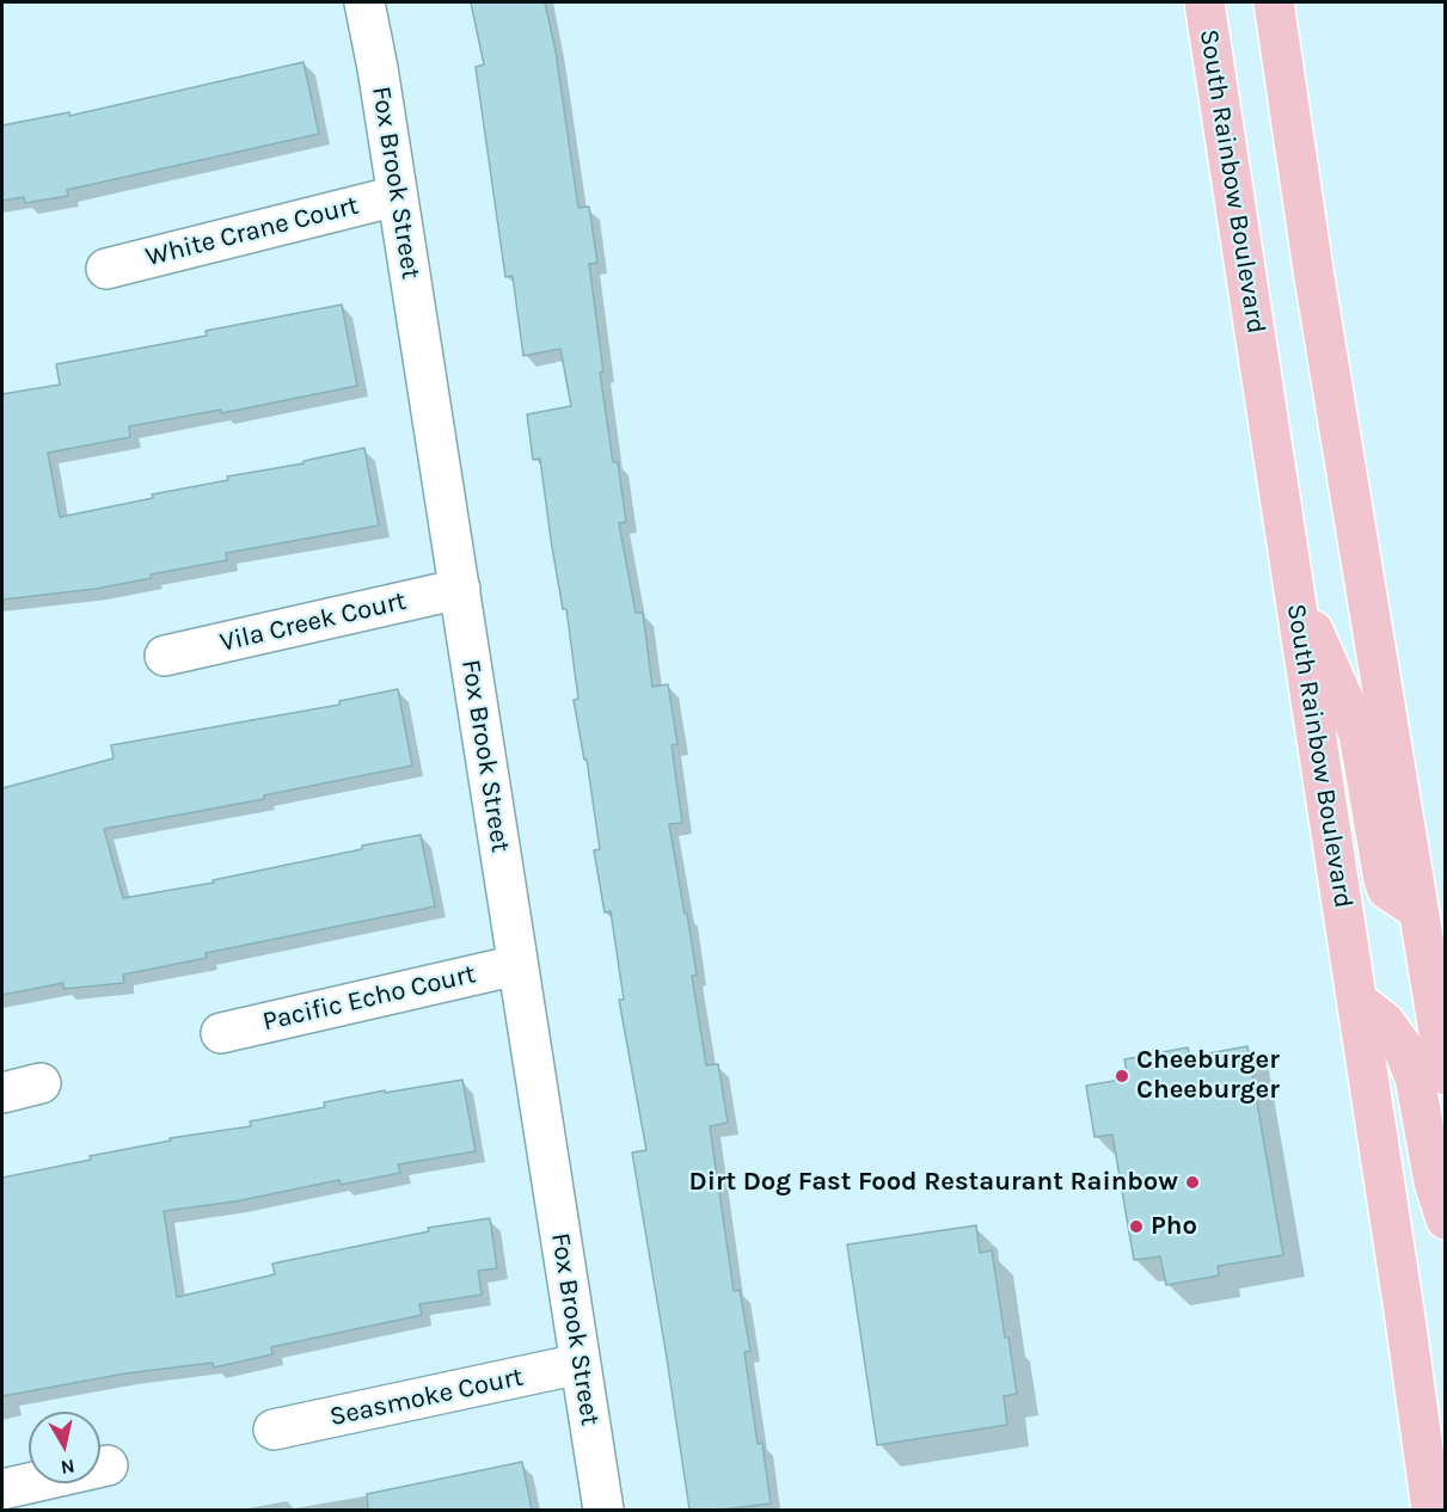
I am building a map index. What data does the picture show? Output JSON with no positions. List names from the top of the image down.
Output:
{
  "streets": {
    "main road": ["South Rainbow Boulevard"],
    "street": [
      "Fox Brook Street",
      "White Crane Court",
      "Vila Creek Court",
      "Pacific Echo Court",
      "Seasmoke Court"
    ]
  },
  "crossings": [
    ["Fox Brook Street", "White Crane Court"],
    ["Fox Brook Street", "Vila Creek Court"],
    ["Fox Brook Street", "Pacific Echo Court"],
    ["Fox Brook Street", "Seasmoke Court"]
  ],
  "places": ["Cheeburger Cheeburger", "Dirt Dog Fast Food Restaurant Rainbow", "Pho"],
  "north": "bottom"
}
